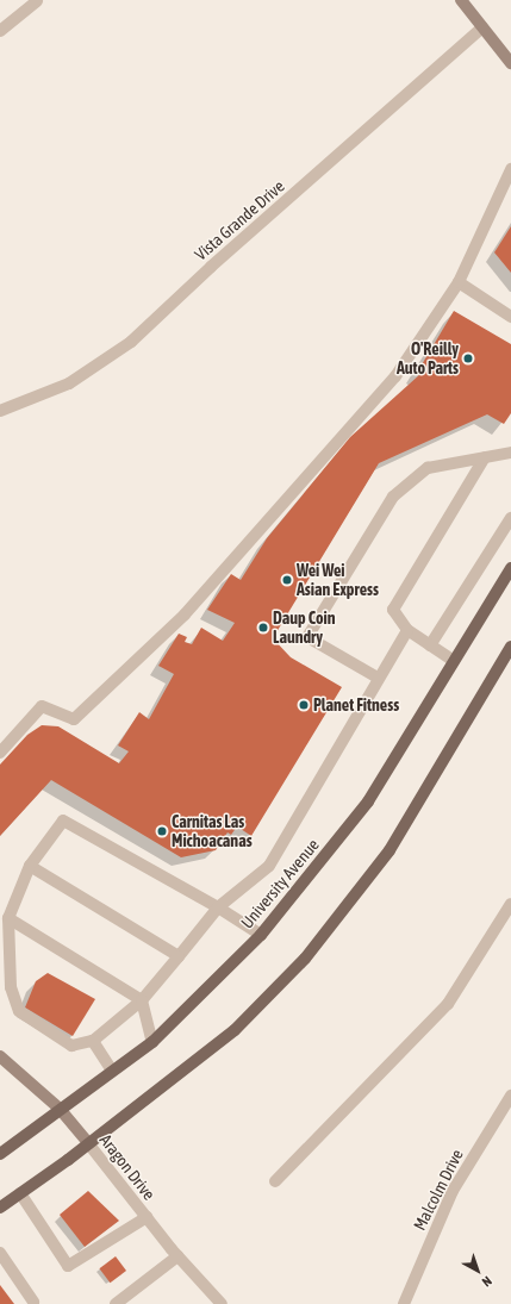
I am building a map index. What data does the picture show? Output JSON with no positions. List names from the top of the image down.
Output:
{
  "streets": {
    "main road": ["University Avenue"],
    "street": ["Vista Grande Drive", "Aragon Drive", "Malcolm Drive"]
  },
  "crossings": [
    ["University Avenue", "Aragon Drive"]
  ],
  "places": [
    "O'Reilly Auto Parts",
    "Wei Wei Asian Express",
    "Daup Coin Laundry",
    "Planet Fitness",
    "Carnitas Las Michoacanas"
  ],
  "north": "bottom right"
}
